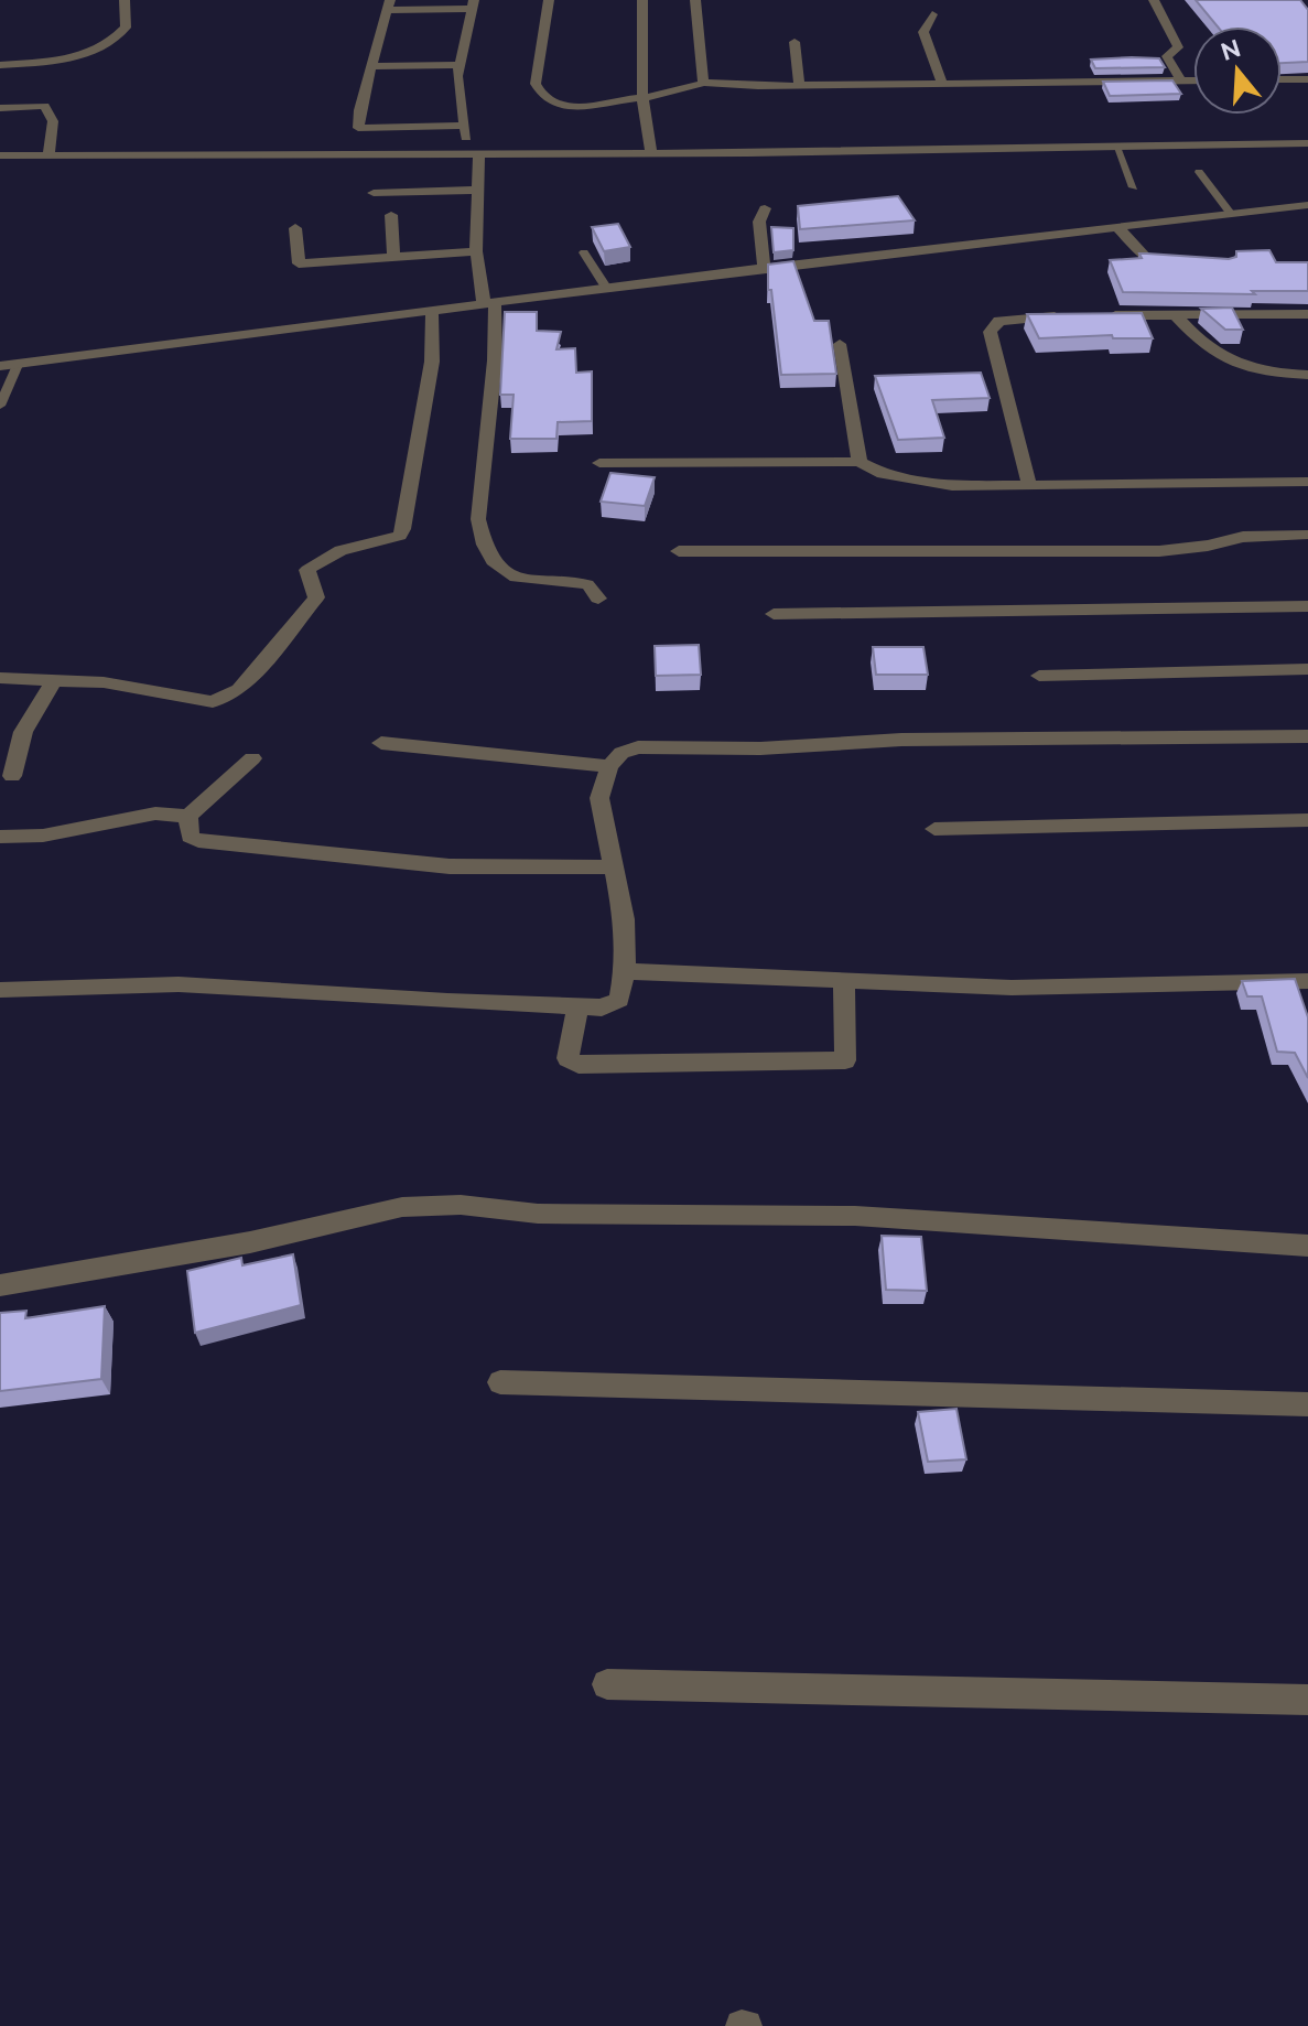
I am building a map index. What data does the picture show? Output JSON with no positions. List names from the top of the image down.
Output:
{
  "north": "top"
}
